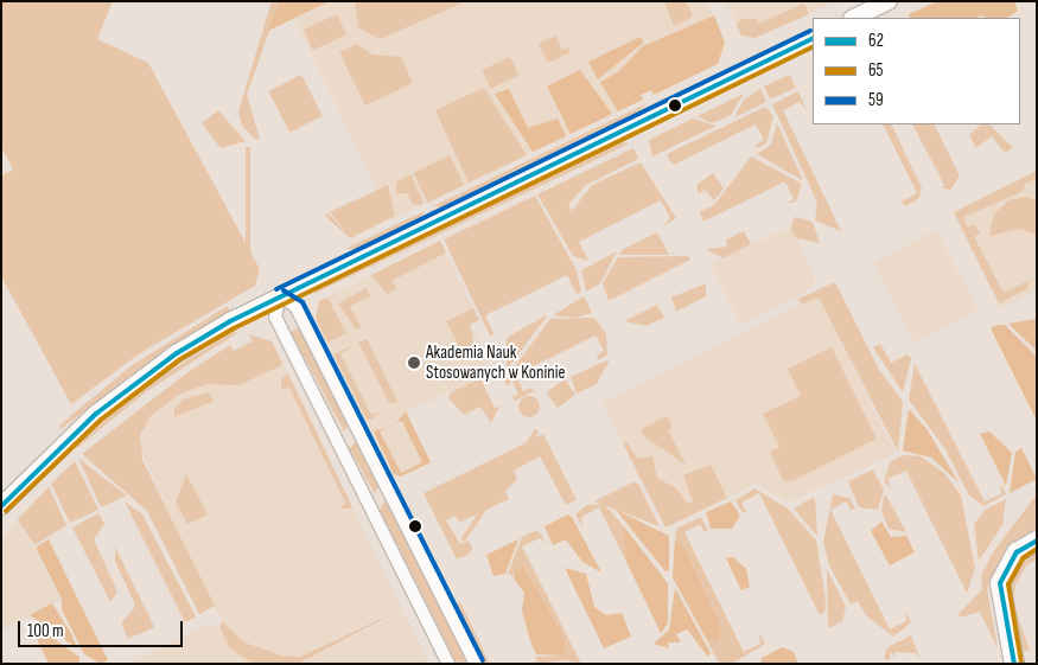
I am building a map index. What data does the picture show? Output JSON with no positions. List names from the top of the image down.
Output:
{
  "places": ["Akademia Nauk Stosowanych w Koninie"],
  "lines": ["transit line 59", "transit line 62", "transit line 65"],
  "legend": ["62", "65", "59"],
  "scale_bar": "100 m"
}
